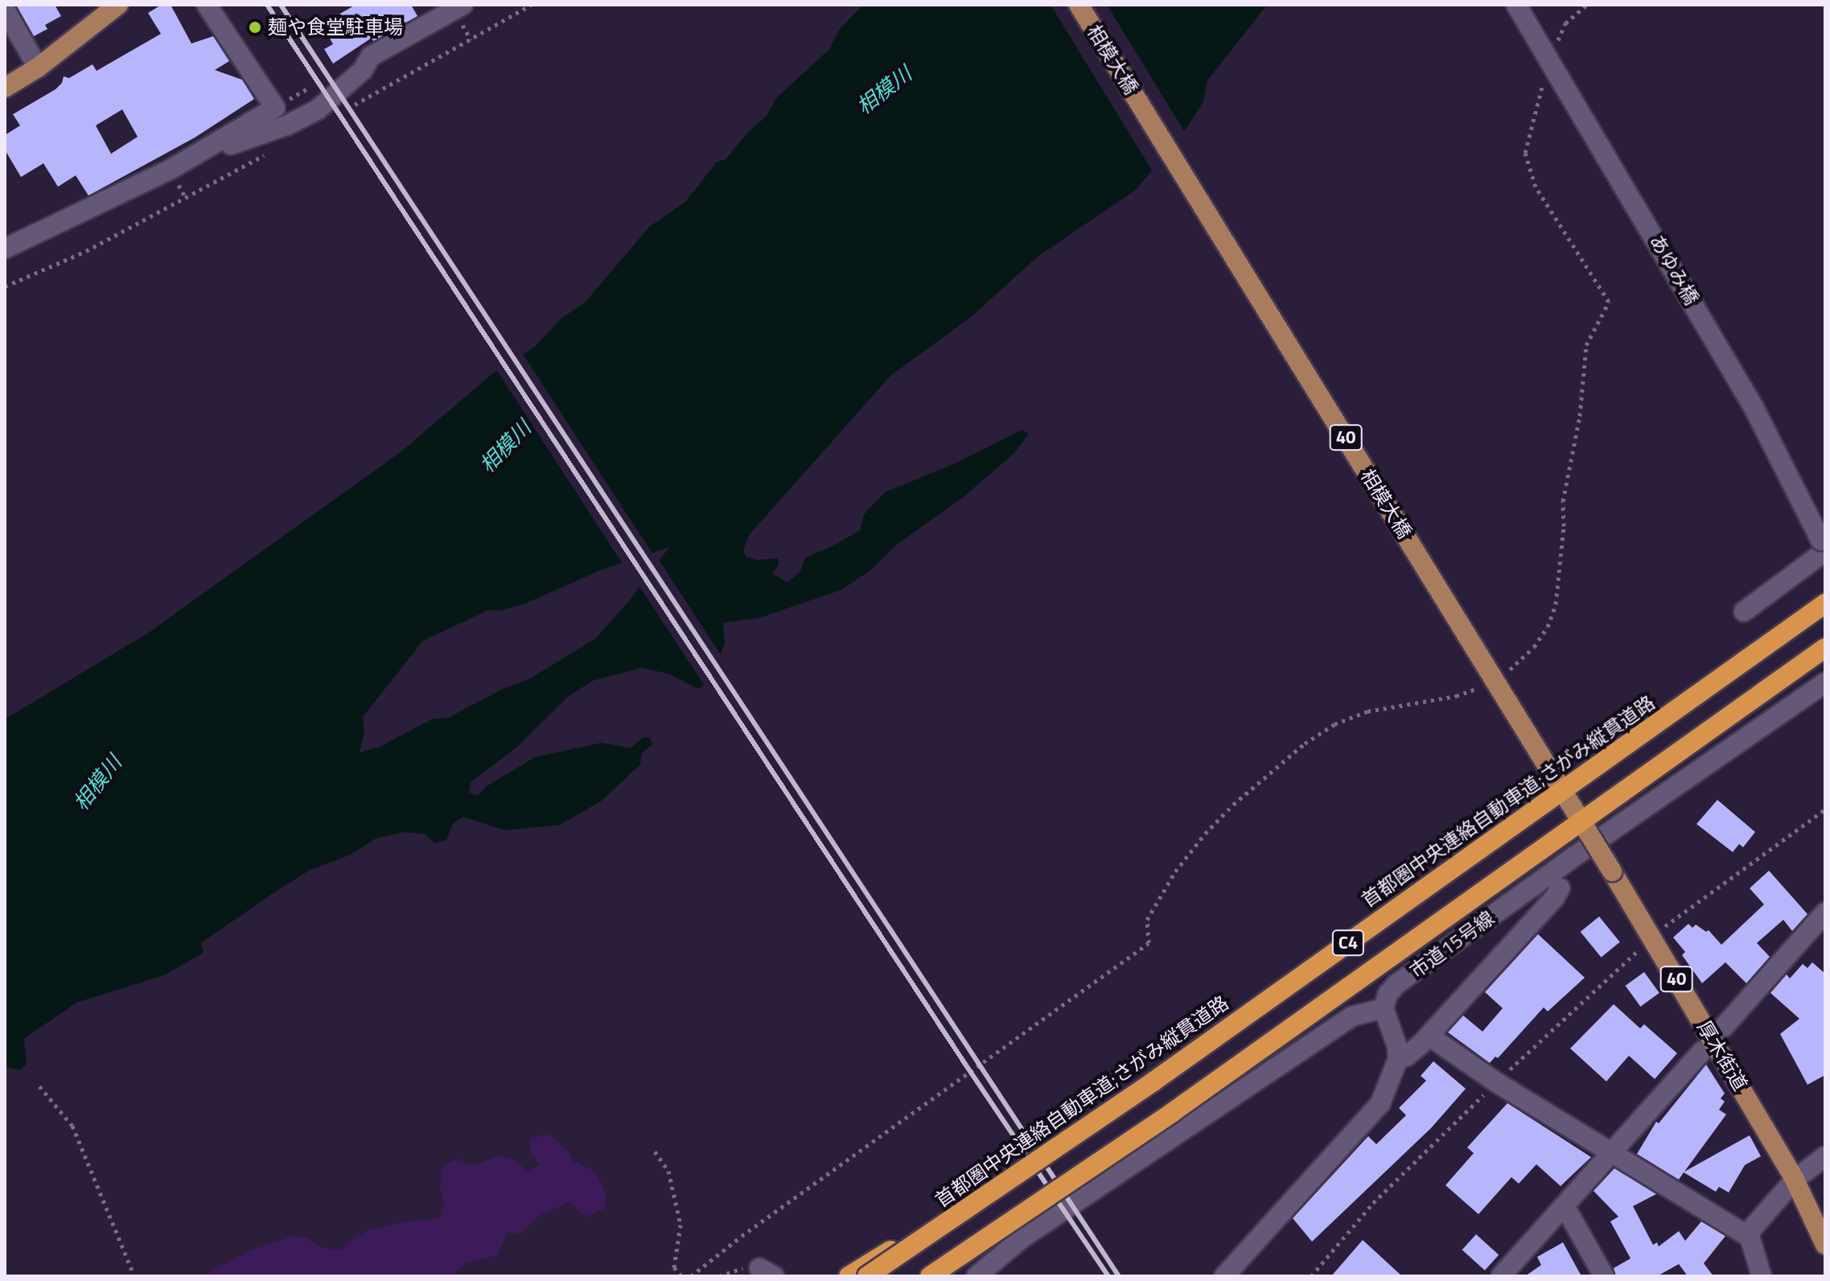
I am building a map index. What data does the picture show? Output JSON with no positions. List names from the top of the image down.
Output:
{
  "streets": {
    "highway": ["首都圏中央連絡自動車道;さがみ縦貫道路", "C4"],
    "main road": ["相模大橋", "40", "厚木街道"],
    "street": ["あゆみ橋", "市道15号線"]
  },
  "crossings": [
    ["相模大橋", "厚木街道"]
  ],
  "water": ["相模川"],
  "places": ["麺や食堂駐車場"]
}
